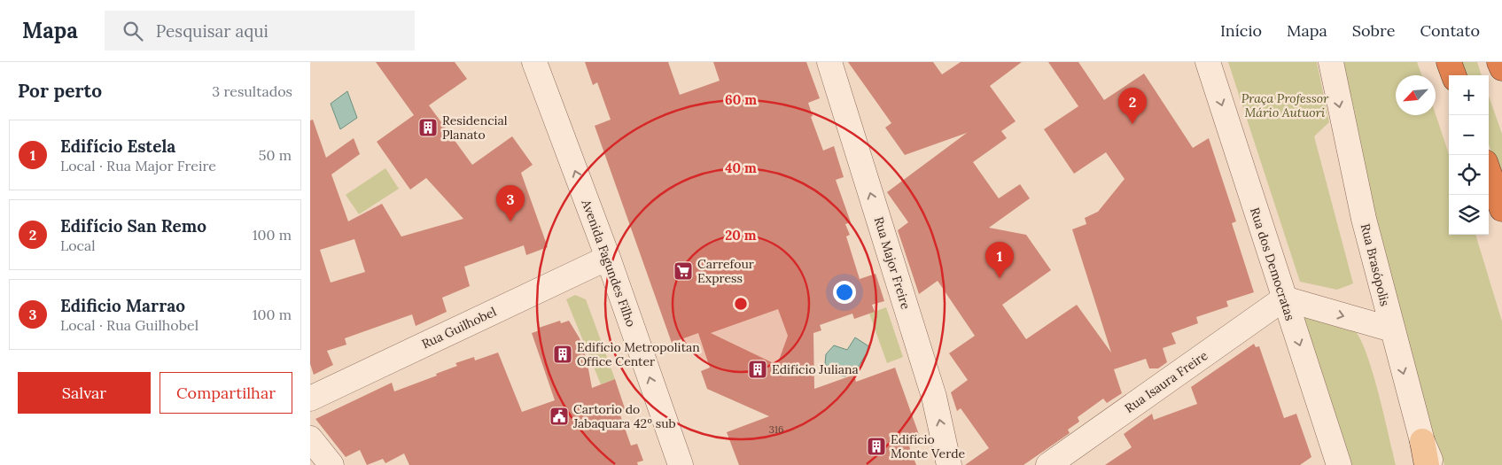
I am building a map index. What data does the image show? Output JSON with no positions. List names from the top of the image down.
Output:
{
  "streets": {
    "street": [
      "Avenida Fagundes Filho",
      "Rua Major Freire",
      "Rua dos Democratas",
      "Rua Brasópolis",
      "Rua Guilhobel",
      "Rua Isaura Freire"
    ]
  },
  "crossings": [
    ["Avenida Fagundes Filho", "Rua Guilhobel"],
    ["Rua dos Democratas", "Rua Isaura Freire"]
  ],
  "one_way": [
    "Avenida Fagundes Filho",
    "Rua Major Freire",
    "Rua dos Democratas",
    "Rua Brasópolis"
  ],
  "parks": ["Praça Professor Mário Autuori"],
  "places": {
    "building": [
      "Residencial Planato",
      "Edifício Metropolitan Office Center",
      "Edifício Juliana",
      "Edifício Monte Verde"
    ],
    "supermarket": ["Carrefour Express"],
    "public building": ["Cartorio do Jabaquara 42º sub"]
  },
  "house_numbers": ["316"],
  "north": "bottom left",
  "page": {
    "header": "Mapa",
    "search": "Pesquisar aqui",
    "nav": [
      "Início",
      "Mapa",
      "Sobre",
      "Contato"
    ],
    "heading": ["Por perto", "3 resultados"],
    "map_buttons": ["+", "−"],
    "pins": ["2", "3", "1"],
    "list": [
      {
        "mark": "1",
        "name": "Edifício Estela",
        "note": "Local · Rua Major Freire",
        "value": "50 m"
      },
      {
        "mark": "2",
        "name": "Edifício San Remo",
        "note": "Local",
        "value": "100 m"
      },
      {
        "mark": "3",
        "name": "Edificio Marrao",
        "note": "Local · Rua Guilhobel",
        "value": "100 m"
      }
    ],
    "buttons": ["Salvar", "Compartilhar"]
  },
  "rings": ["60 m", "40 m", "20 m"]
}
